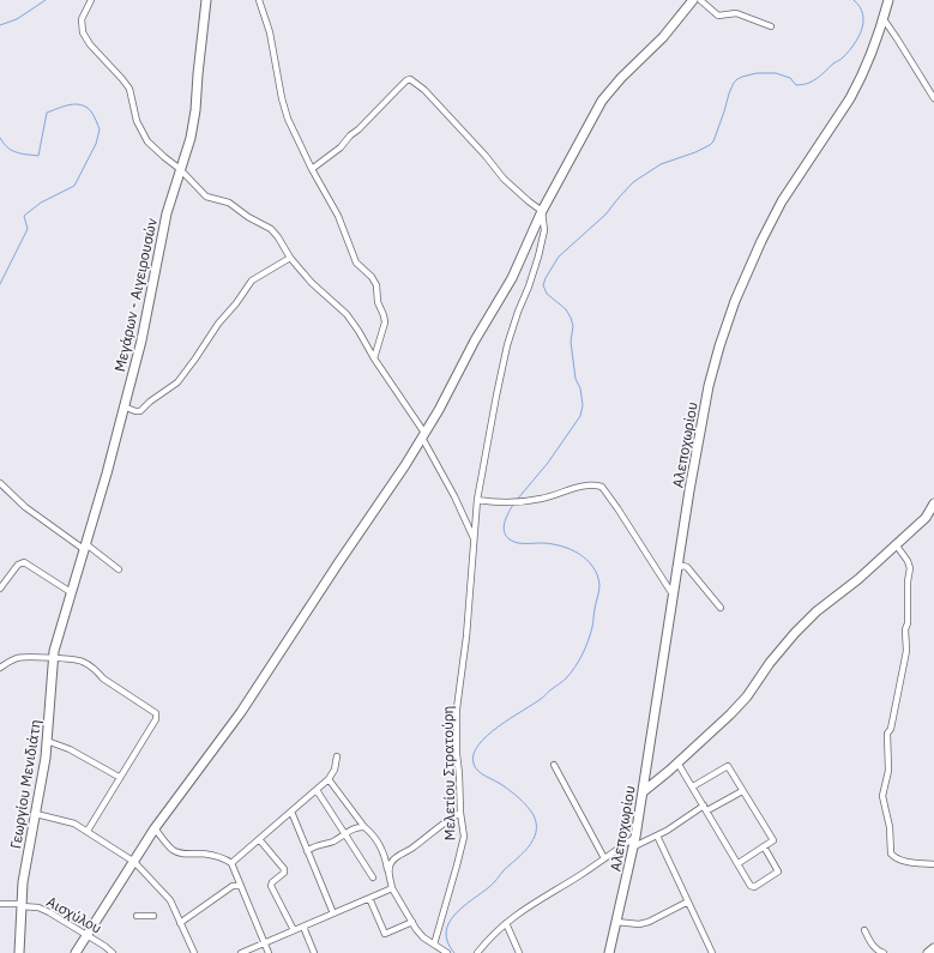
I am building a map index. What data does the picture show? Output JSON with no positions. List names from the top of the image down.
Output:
{
  "streets": {
    "main road": ["Μεγάρων - Αιγειρουσών", "Αλεποχωρίου", "Γεωργίου Μενιδιάτη"],
    "street": ["Μελετίου Στρατούρη", "Αισχύλου"]
  },
  "crossings": [
    ["Μεγάρων - Αιγειρουσών", "Γεωργίου Μενιδιάτη"],
    ["Γεωργίου Μενιδιάτη", "Αισχύλου"]
  ]
}
